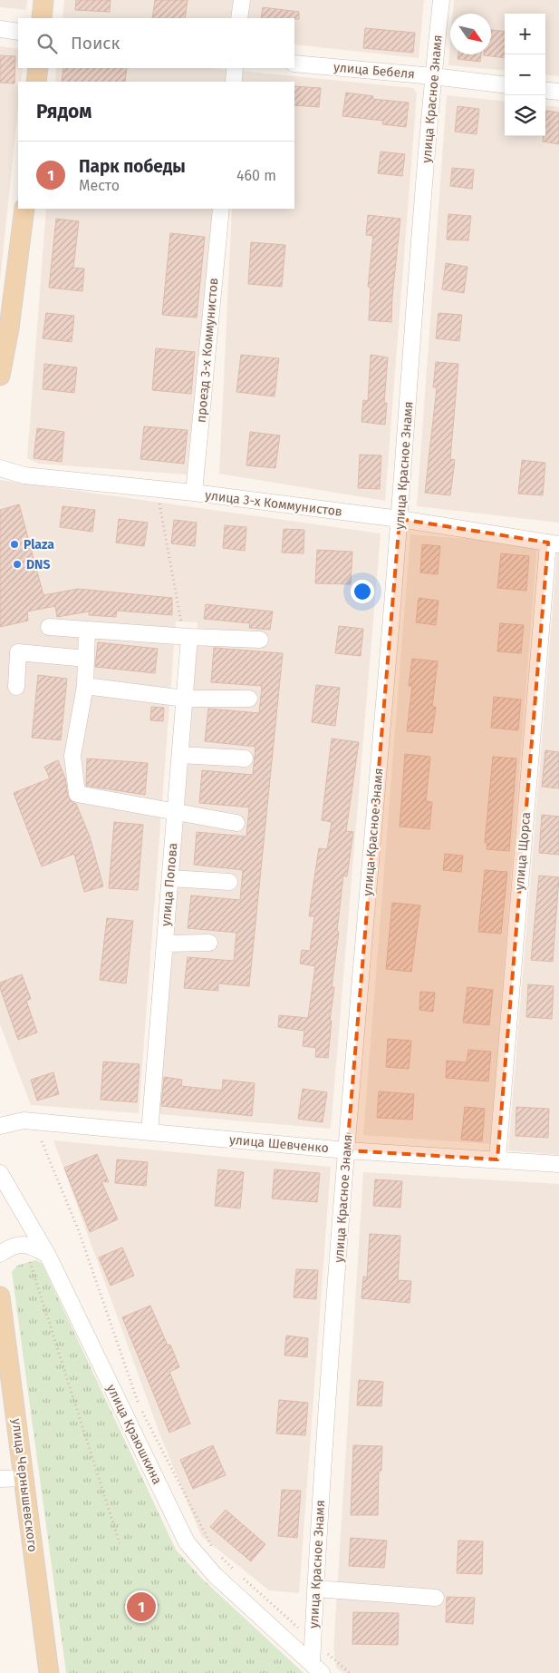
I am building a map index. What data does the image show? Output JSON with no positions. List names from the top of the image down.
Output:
{
  "streets": {
    "main road": ["улица Чернышевского"],
    "street": [
      "улица Бебеля",
      "улица Красное Знамя",
      "проезд 3-х Коммунистов",
      "улица 3-х Коммунистов",
      "улица Щорса",
      "улица Попова",
      "улица Шевченко",
      "улица Краюшкина"
    ]
  },
  "crossings": [
    ["улица Бебеля", "улица Красное Знамя"],
    ["улица Красное Знамя", "улица 3-х Коммунистов"],
    ["улица Красное Знамя", "улица Шевченко"],
    ["улица Красное Знамя", "улица Краюшкина"],
    ["проезд 3-х Коммунистов", "улица 3-х Коммунистов"],
    ["улица 3-х Коммунистов", "улица Щорса"],
    ["улица Щорса", "улица Шевченко"],
    ["улица Попова", "улица Шевченко"]
  ],
  "places": ["Plaza", "DNS"],
  "north": "bottom right",
  "page": {
    "map_buttons": ["+", "−"],
    "search": "Поиск",
    "heading": "Рядом",
    "list": [
      {
        "mark": "1",
        "name": "Парк победы",
        "note": "Место",
        "value": "460 m"
      }
    ],
    "pins": "1"
  }
}
